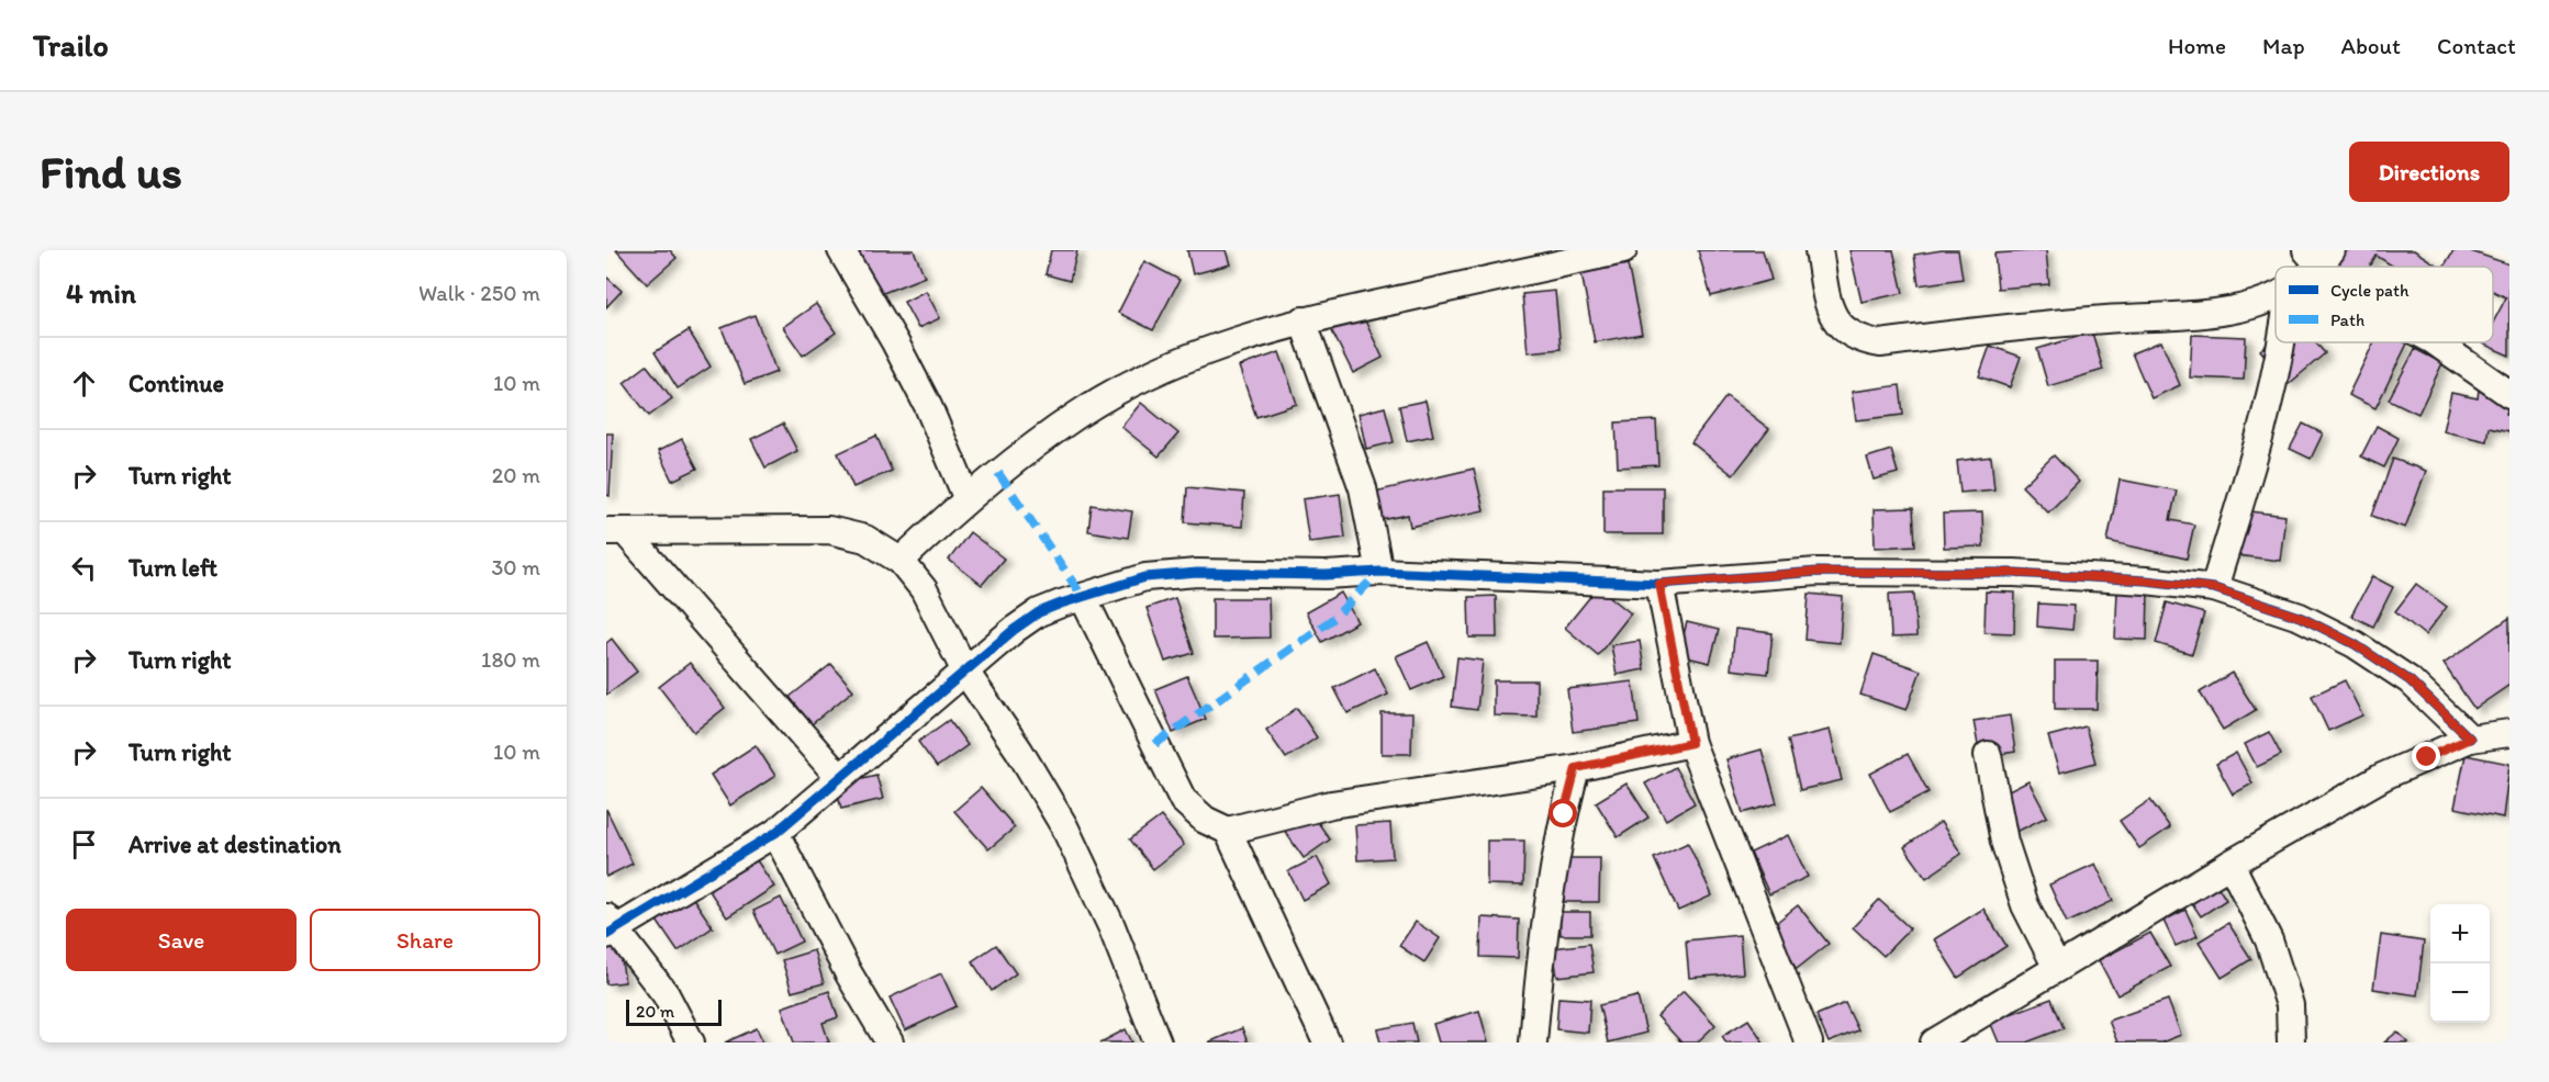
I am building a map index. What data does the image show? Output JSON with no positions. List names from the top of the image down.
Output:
{
  "legend": ["Cycle path", "Path"],
  "scale_bar": "20 m",
  "page": {
    "header": "Trailo",
    "nav": [
      "Home",
      "Map",
      "About",
      "Contact"
    ],
    "buttons": [
      "Directions",
      ["Save", "Share"]
    ],
    "title": "Find us",
    "heading": ["4 min", "Walk · 250 m"],
    "list": [
      ["Continue", "10 m"],
      ["Turn right", "20 m"],
      ["Turn left", "30 m"],
      ["Turn right", "180 m"],
      ["Turn right", "10 m"],
      "Arrive at destination"
    ],
    "map_buttons": ["+", "−"],
    "scale": "20 m"
  }
}
